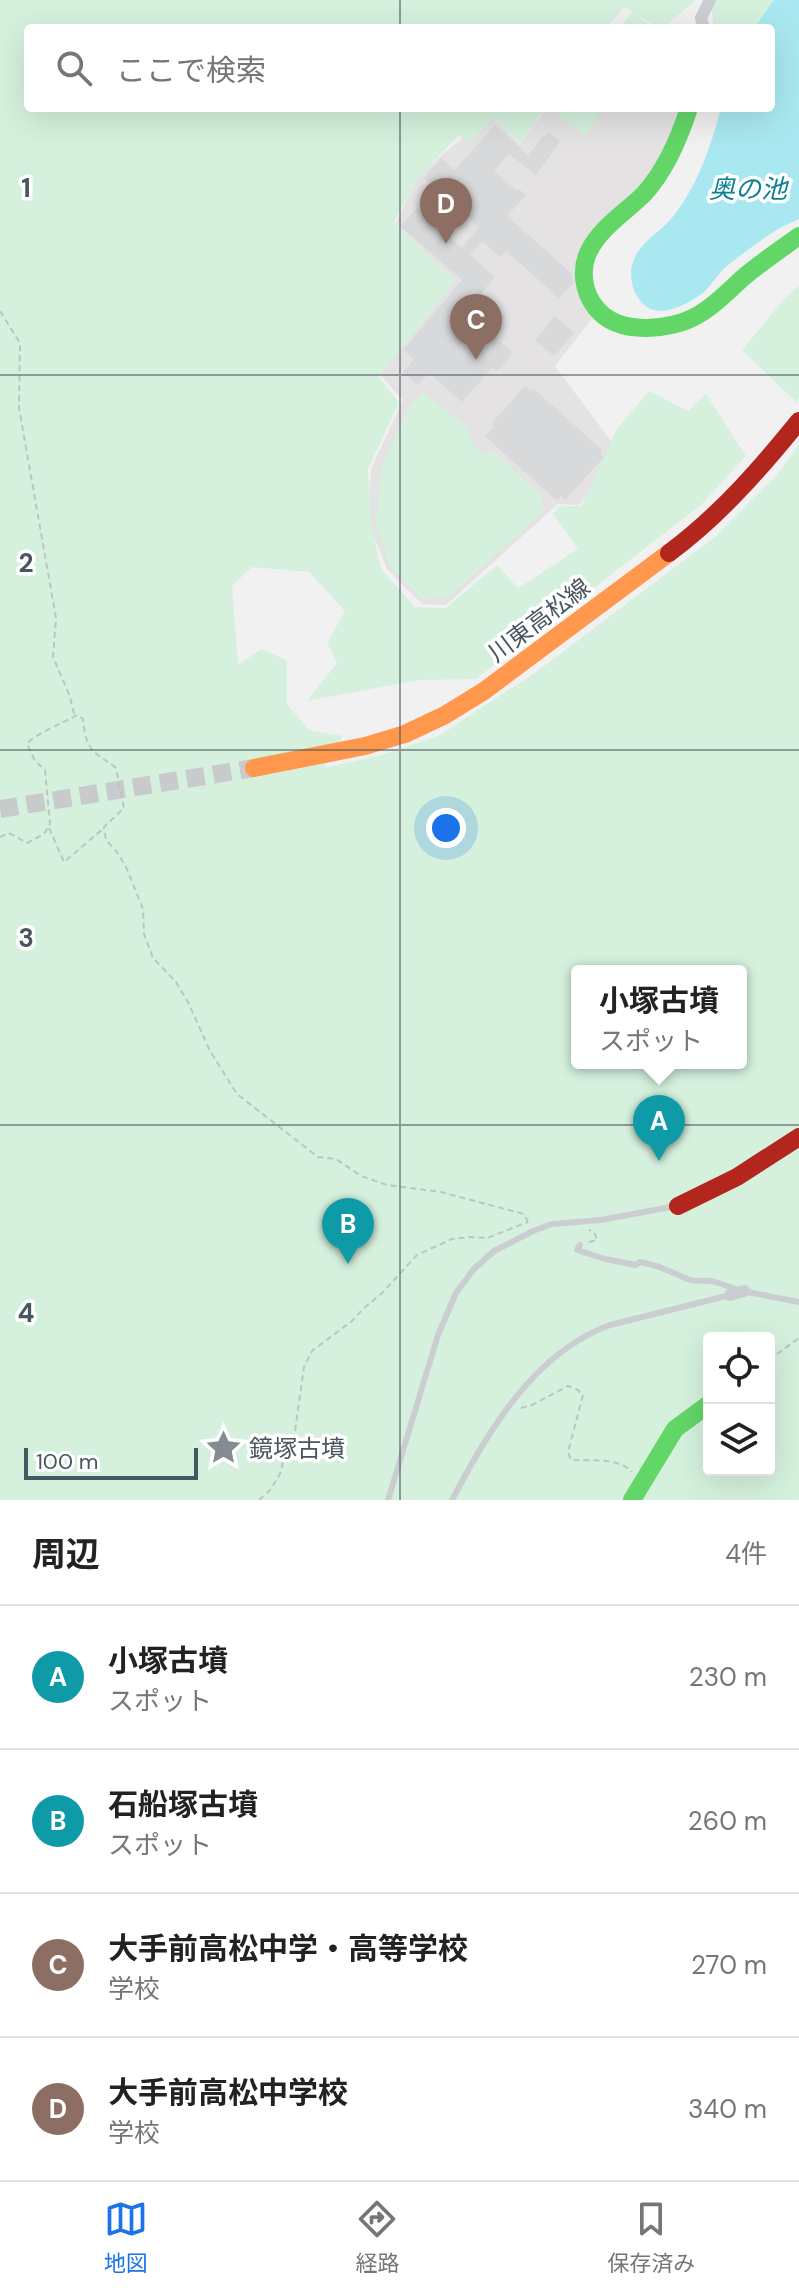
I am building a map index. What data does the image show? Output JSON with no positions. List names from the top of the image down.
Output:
{
  "streets": {
    "street": ["川東高松線"]
  },
  "water": ["奥の池"],
  "places": {
    "place": ["鏡塚古墳"]
  },
  "scale_bar": "100 m",
  "page": {
    "search": "ここで検索",
    "pins": [
      "D",
      "C",
      "A",
      "B"
    ],
    "popup": ["小塚古墳", "スポット"],
    "scale": "100 m",
    "heading": ["周辺", "4件"],
    "list": [
      {
        "mark": "A",
        "name": "小塚古墳",
        "note": "スポット",
        "value": "230 m"
      },
      {
        "mark": "B",
        "name": "石船塚古墳",
        "note": "スポット",
        "value": "260 m"
      },
      {
        "mark": "C",
        "name": "大手前高松中学・高等学校",
        "note": "学校",
        "value": "270 m"
      },
      {
        "mark": "D",
        "name": "大手前高松中学校",
        "note": "学校",
        "value": "340 m"
      }
    ],
    "nav": ["地図", "経路", "保存済み"]
  },
  "grid": {
    "rows": [
      "1",
      "2",
      "3",
      "4"
    ]
  }
}
